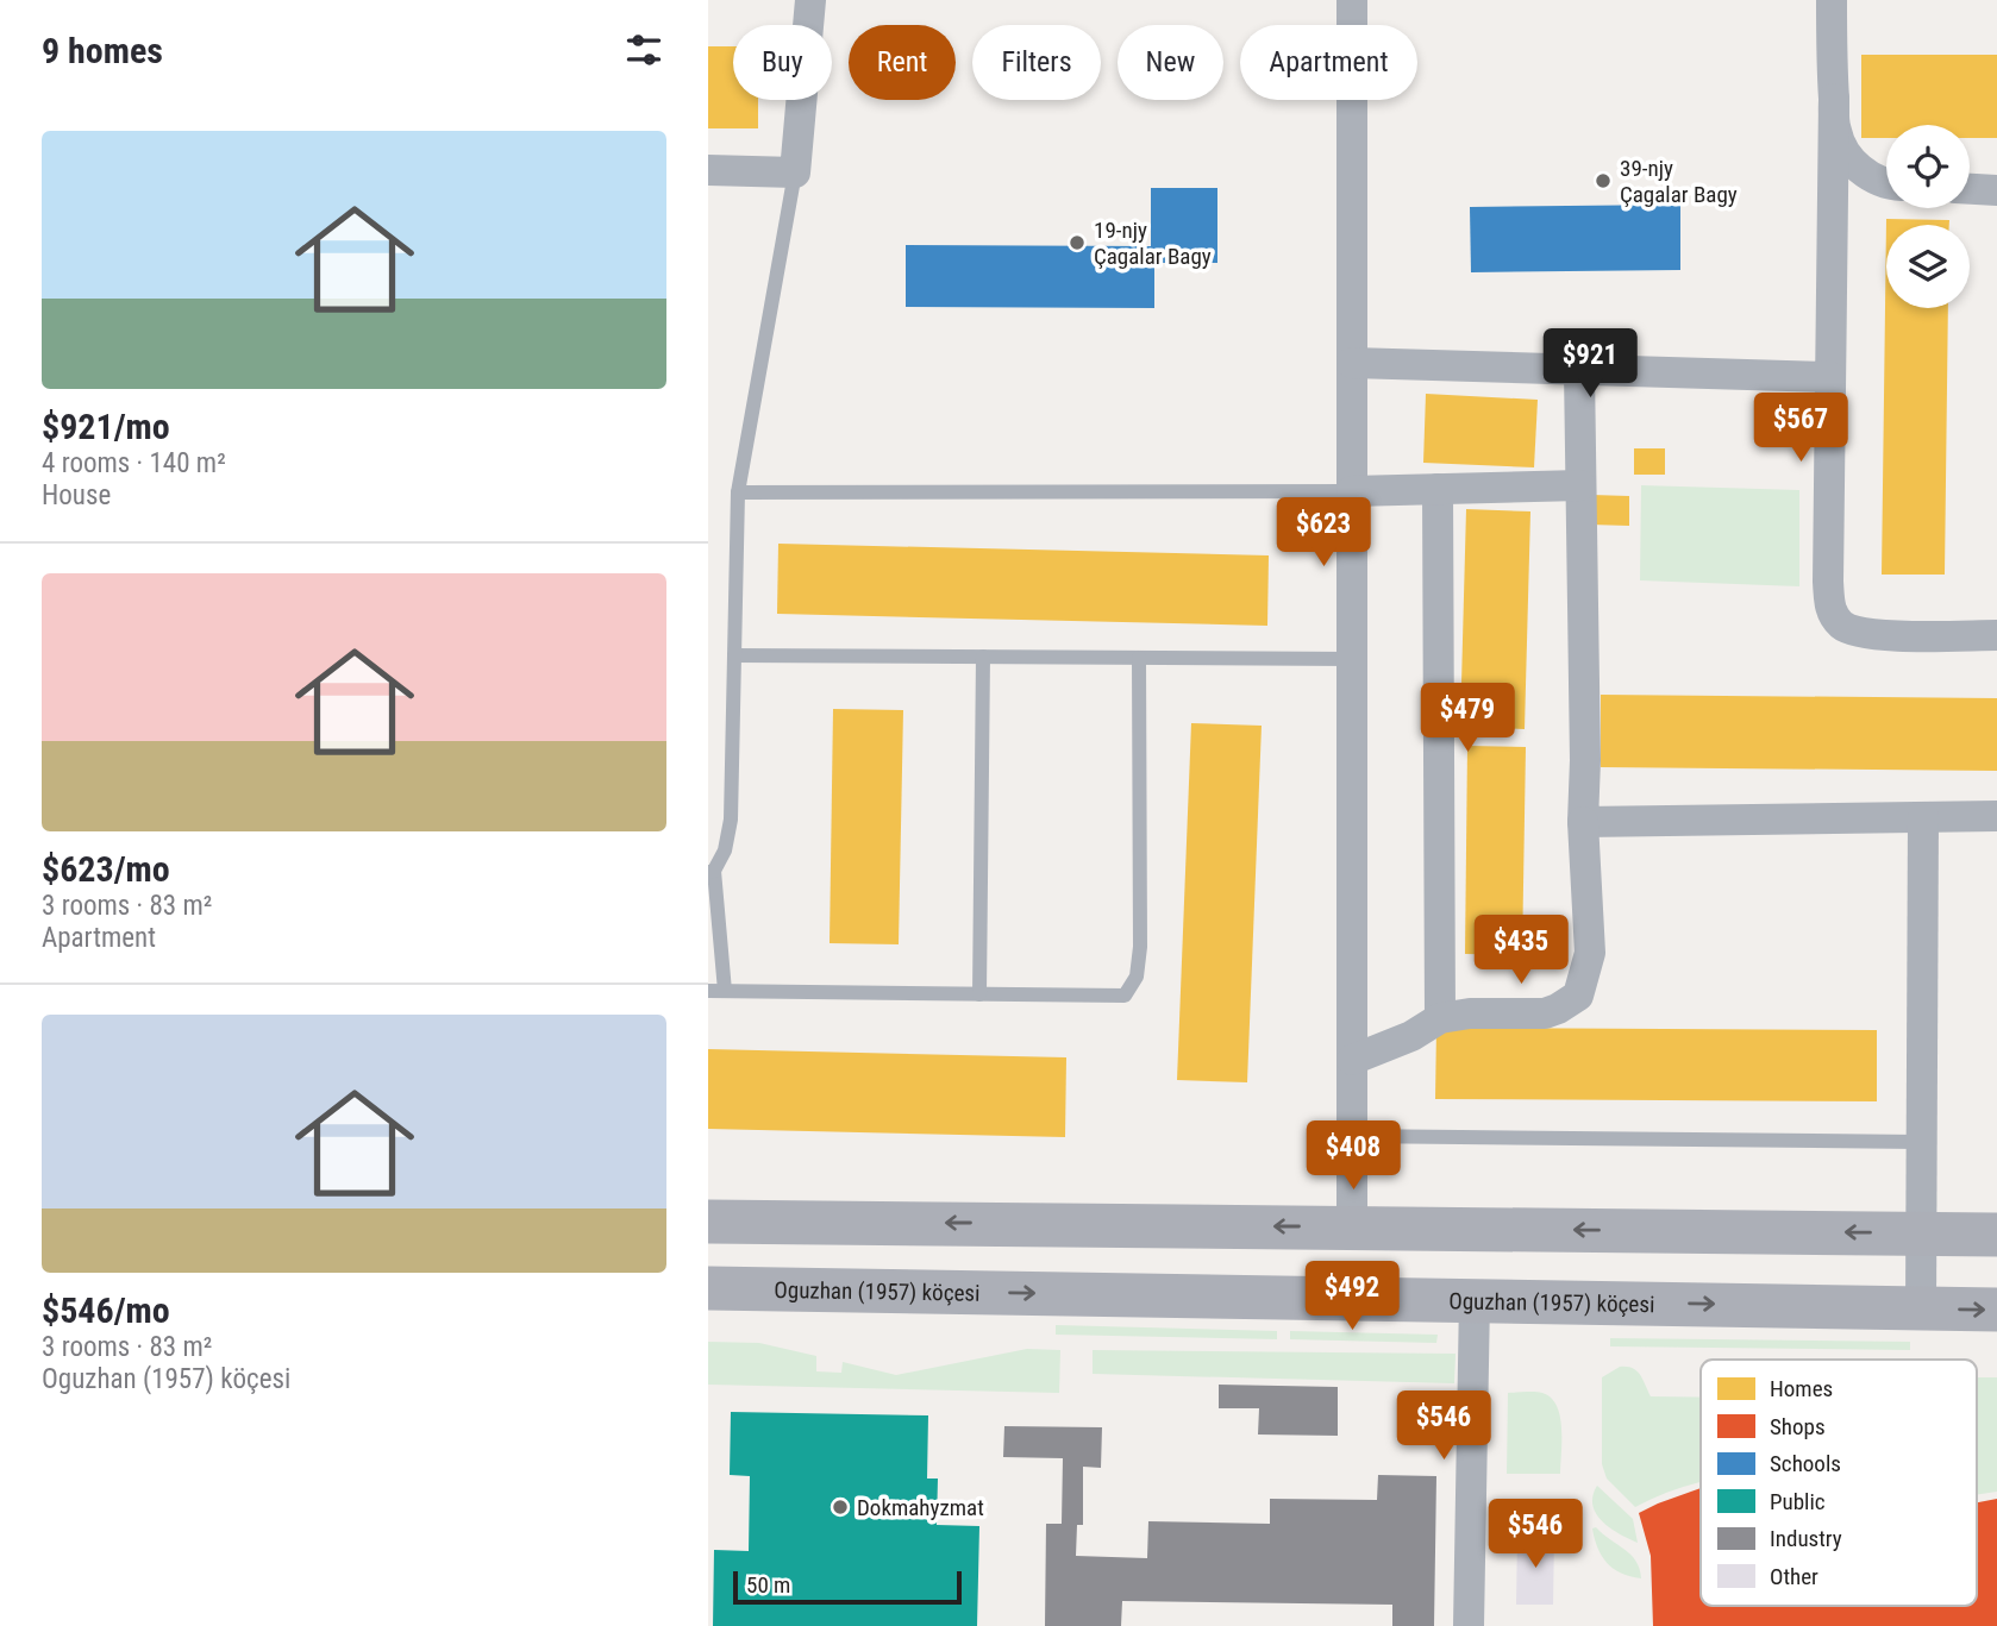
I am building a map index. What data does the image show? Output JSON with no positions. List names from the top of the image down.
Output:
{
  "streets": {
    "main road": ["Oguzhan (1957) köçesi"]
  },
  "places": ["39-njy Çagalar Bagy", "19-njy Çagalar Bagy", "Dokmahyzmat"],
  "legend": [
    "Homes",
    "Shops",
    "Schools",
    "Public",
    "Industry",
    "Other"
  ],
  "scale_bar": "50 m",
  "page": {
    "heading": "9 homes",
    "chip": [
      "Buy",
      "Rent",
      "Filters",
      "New",
      "Apartment"
    ],
    "list": [
      {
        "name": "$921/mo",
        "note": "4 rooms · 140 m² · House"
      },
      {
        "name": "$623/mo",
        "note": "3 rooms · 83 m² · Apartment"
      },
      {
        "name": "$546/mo",
        "note": "3 rooms · 83 m² · Oguzhan (1957) köçesi"
      }
    ],
    "price": [
      "$921",
      "$567",
      "$623",
      "$479",
      "$435",
      "$408",
      "$492",
      "$546",
      "$546"
    ],
    "scale": "50 m"
  }
}
